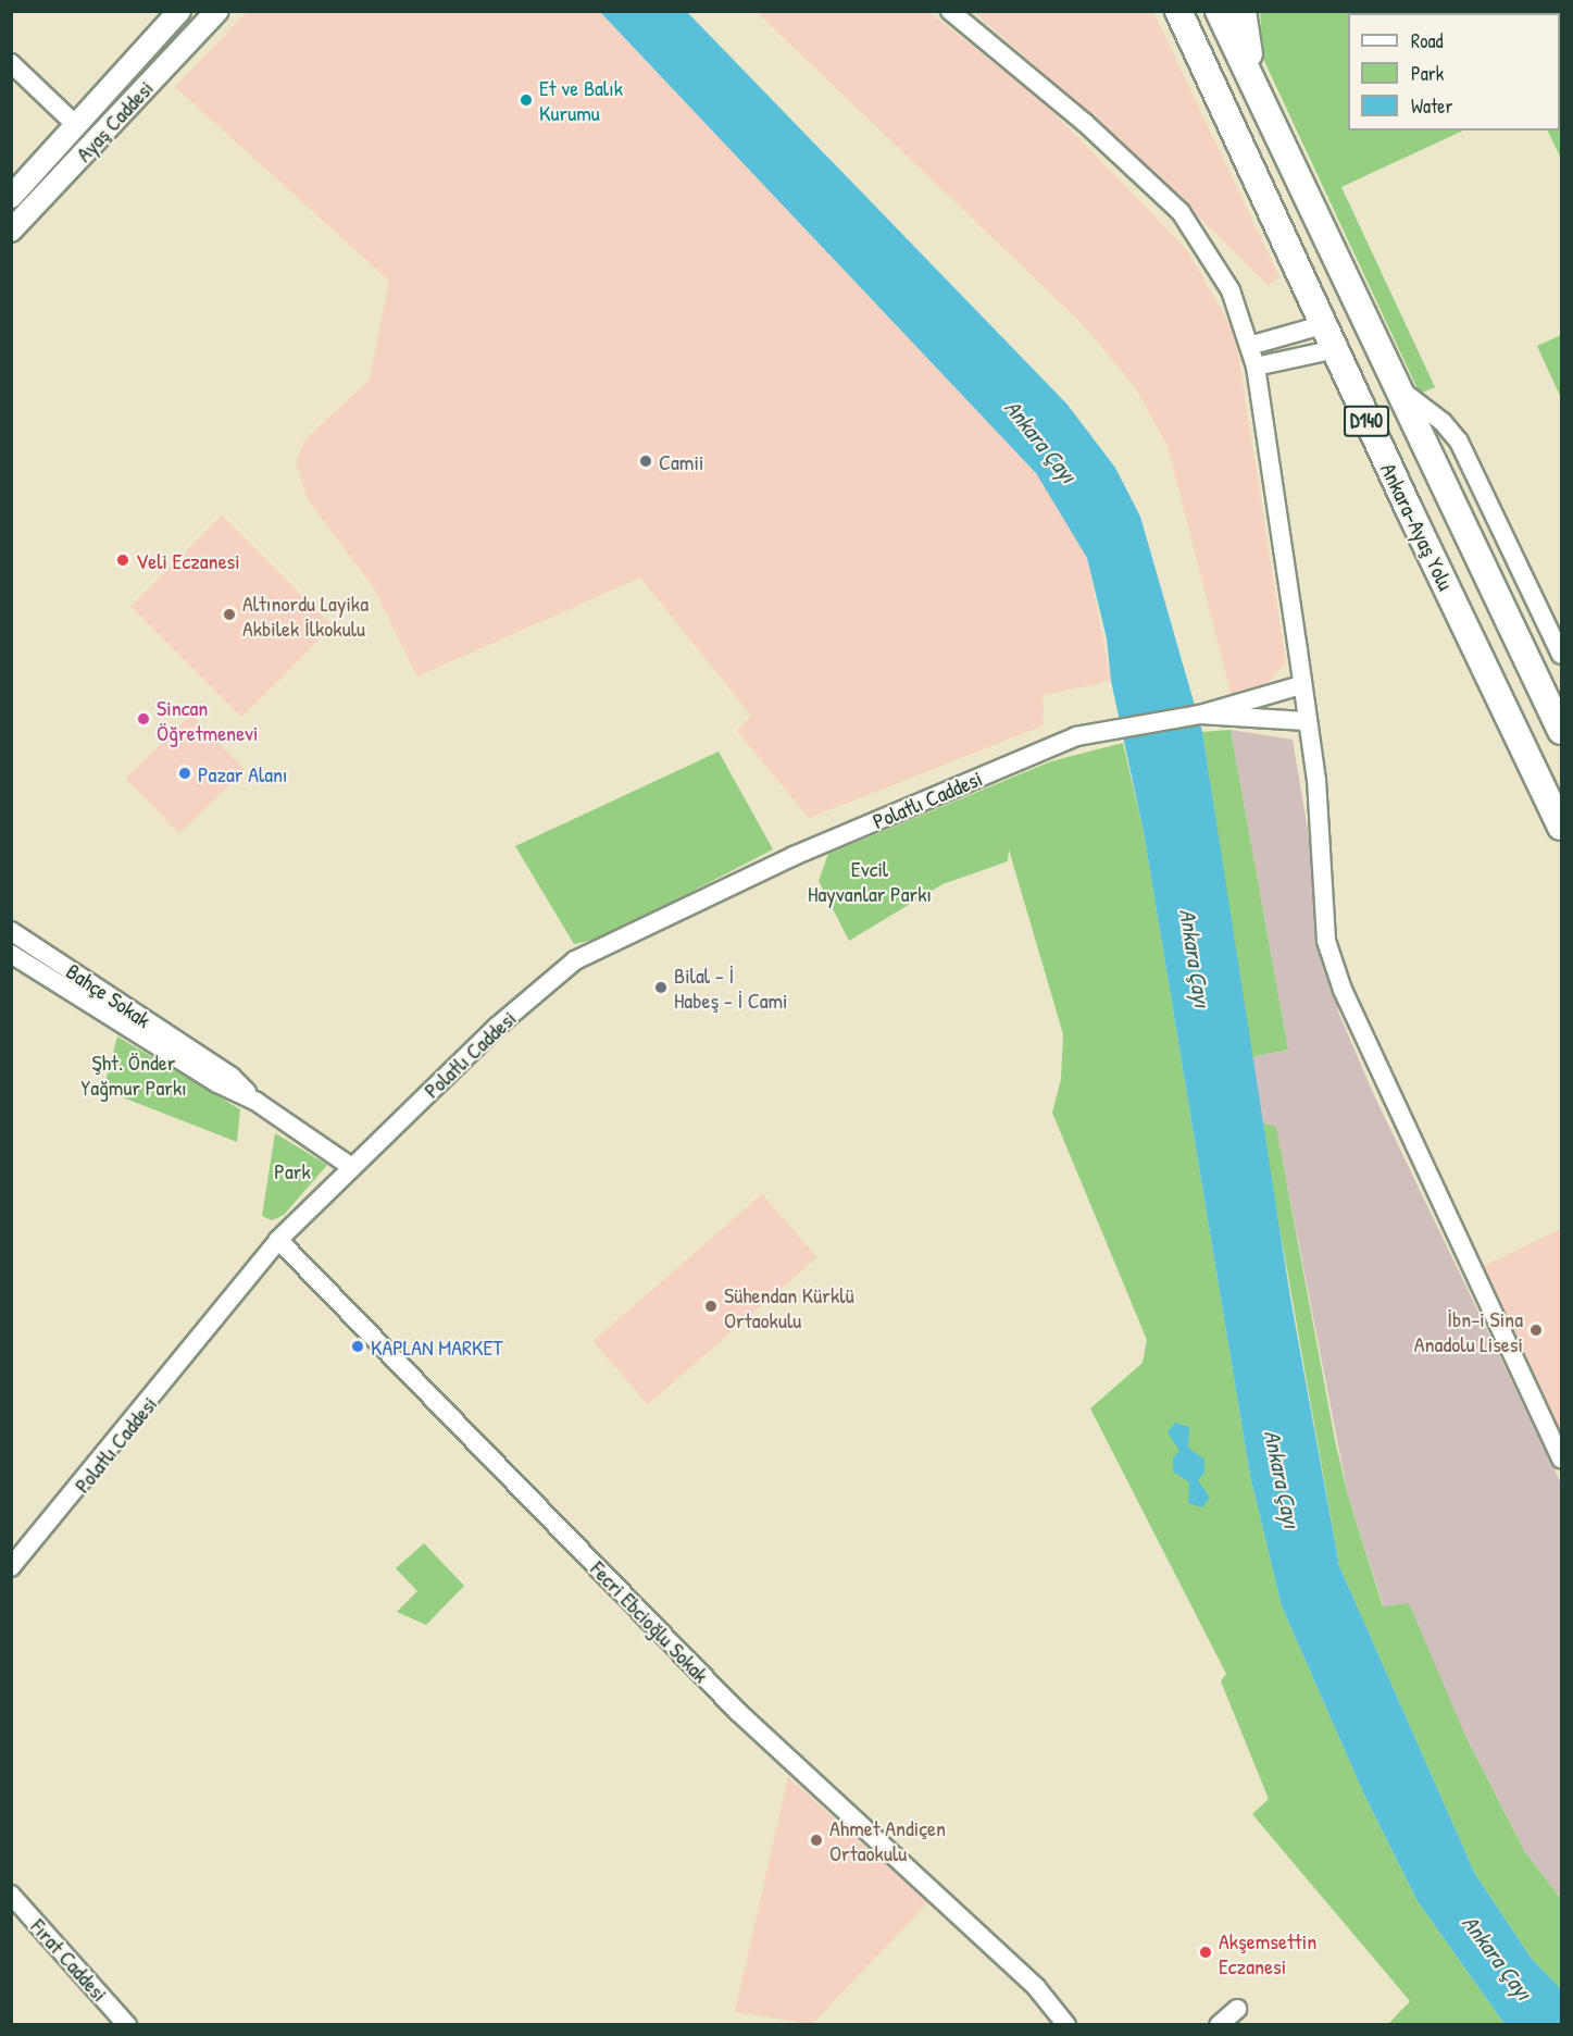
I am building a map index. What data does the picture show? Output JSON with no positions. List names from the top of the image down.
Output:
{
  "streets": {
    "highway": ["D140", "Ankara-Ayaş Yolu"],
    "main road": ["Ayaş Caddesi"],
    "street": [
      "Polatlı Caddesi",
      "Bahçe Sokak",
      "Fecri Ebcioğlu Sokak",
      "Fırat Caddesi"
    ]
  },
  "crossings": [
    ["Polatlı Caddesi", "Fecri Ebcioğlu Sokak"]
  ],
  "water": ["Ankara Çayı"],
  "parks": ["Evcil Hayvanlar Parkı", "Şht. Önder Yağmur Parkı", "Park"],
  "places": [
    "Et ve Balık Kurumu",
    "Camii",
    "Veli Eczanesi",
    "Altınordu Layika Akbilek İlkokulu",
    "Sincan Öğretmenevi",
    "Pazar Alanı",
    "Bilal - İ Habeş - İ Cami",
    "Sühendan Kürklü Ortaokulu",
    "İbn-i Sina Anadolu Lisesi",
    "KAPLAN MARKET",
    "Ahmet Andiçen Ortaokulu",
    "Akşemsettin Eczanesi"
  ],
  "legend": ["Road", "Park", "Water"]
}
